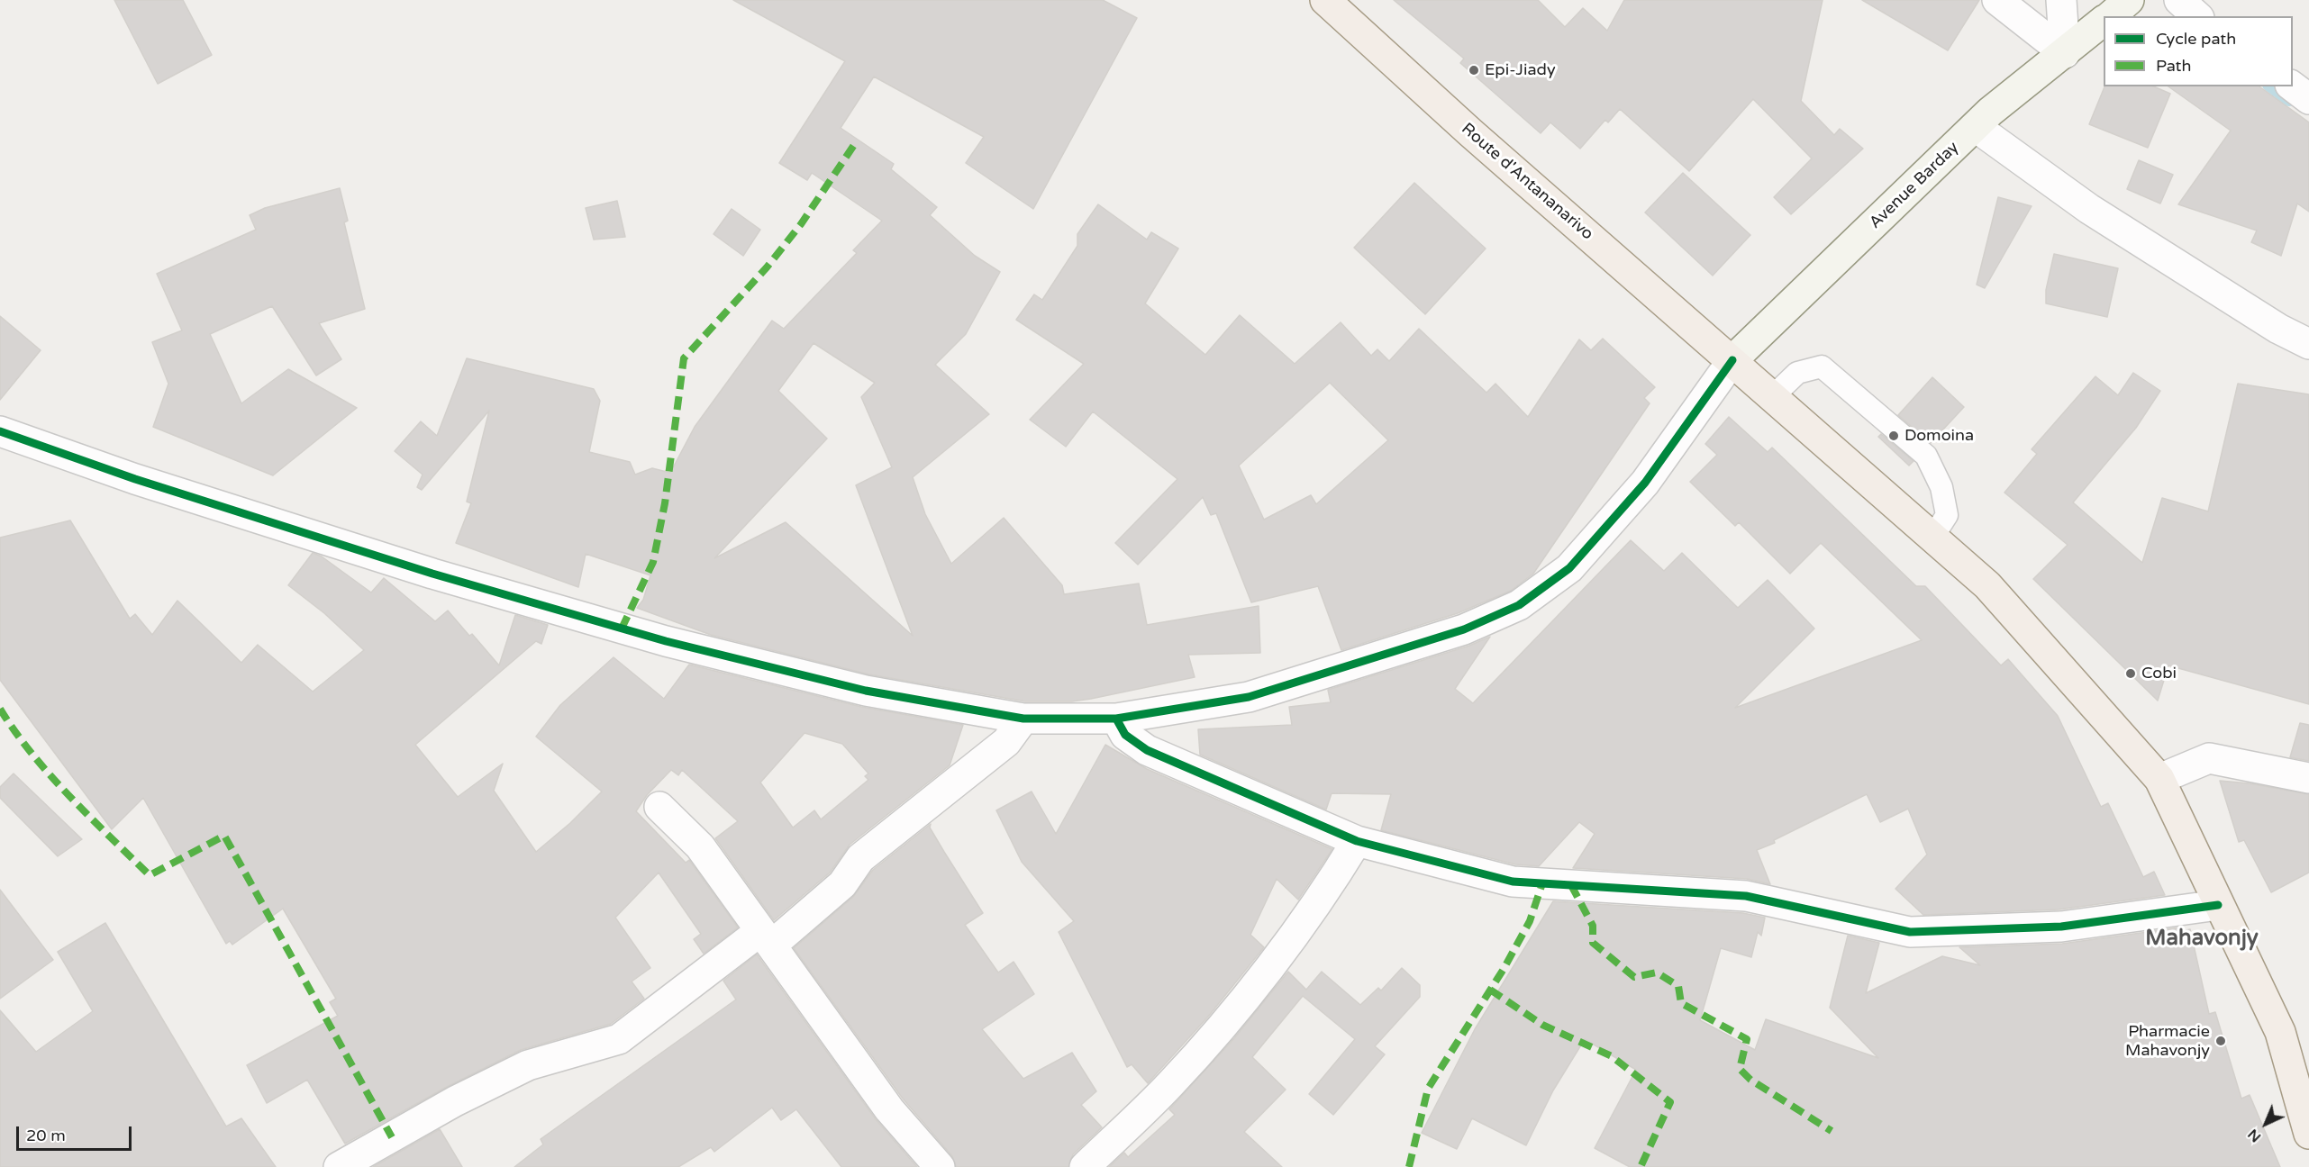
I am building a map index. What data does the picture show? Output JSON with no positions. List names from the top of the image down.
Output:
{
  "streets": {
    "main road": ["Route d'Antananarivo", "Avenue Barday"]
  },
  "crossings": [
    ["Route d'Antananarivo", "Avenue Barday"]
  ],
  "districts": ["Mahavonjy"],
  "places": [
    "Epi-Jiady",
    "Domoina",
    "Cobi",
    "Pharmacie Mahavonjy"
  ],
  "legend": ["Cycle path", "Path"],
  "scale_bar": "20 m",
  "north": "bottom left"
}
